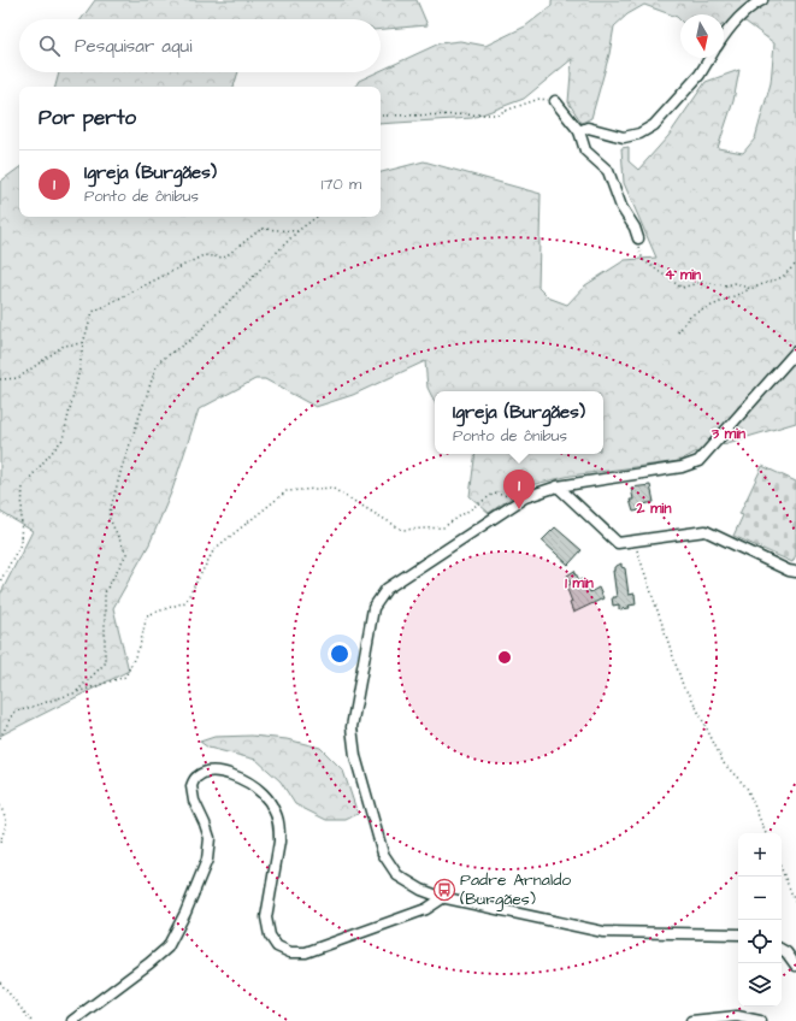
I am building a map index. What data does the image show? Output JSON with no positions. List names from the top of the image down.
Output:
{
  "places": {
    "bus stop": ["Padre Arnaldo (Burgães)"]
  },
  "north": "bottom",
  "page": {
    "search": "Pesquisar aqui",
    "heading": "Por perto",
    "list": [
      {
        "mark": "1",
        "name": "Igreja (Burgães)",
        "note": "Ponto de ônibus",
        "value": "170 m"
      }
    ],
    "popup": ["Igreja (Burgães)", "Ponto de ônibus"],
    "pins": "1",
    "map_buttons": ["+", "−"]
  },
  "rings": [
    "4 min",
    "3 min",
    "2 min",
    "1 min"
  ]
}
